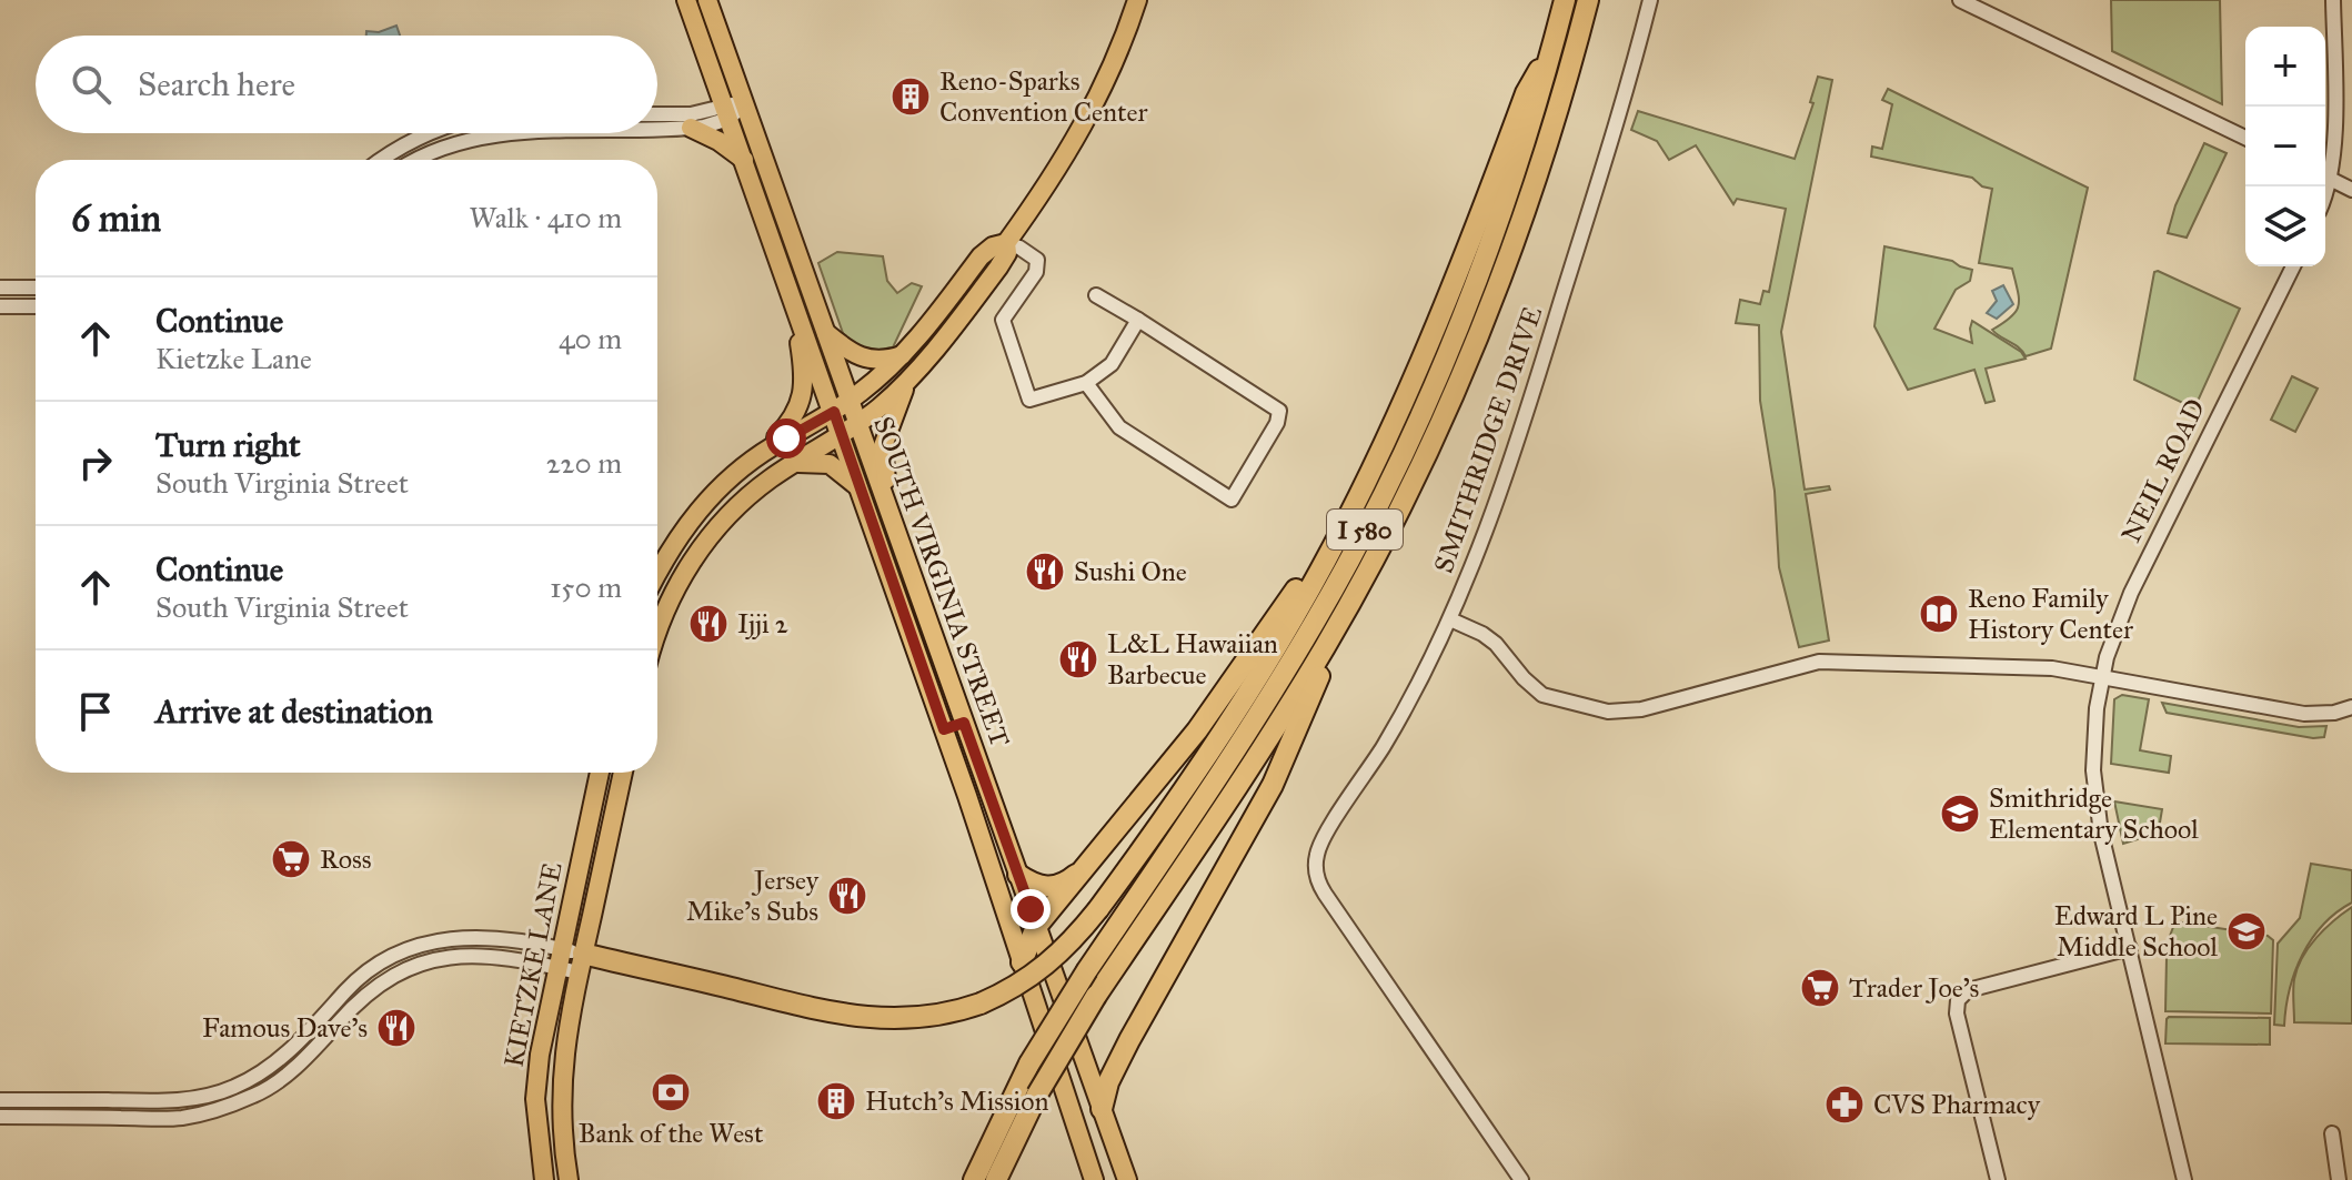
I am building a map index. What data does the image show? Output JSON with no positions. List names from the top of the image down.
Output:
{
  "streets": {
    "highway": ["I 580"],
    "main road": ["SOUTH VIRGINIA STREET", "KIETZKE LANE"],
    "street": ["SMITHRIDGE DRIVE", "NEIL ROAD"]
  },
  "places": {
    "building": ["Reno-Sparks Convention Center", "Hutch's Mission"],
    "restaurant": [
      "Sushi One",
      "Ijji 2",
      "L&L Hawaiian Barbecue",
      "Jersey Mike's Subs",
      "Famous Dave's"
    ],
    "library": ["Reno Family History Center"],
    "school or university": ["Smithridge Elementary School", "Edward L Pine Middle School"],
    "supermarket": ["Ross", "Trader Joe's"],
    "bank": ["Bank of the West"],
    "pharmacy": ["CVS Pharmacy"]
  },
  "page": {
    "map_buttons": ["+", "−"],
    "search": "Search here",
    "heading": ["6 min", "Walk · 410 m"],
    "list": [
      ["Continue", "Kietzke Lane", "40 m"],
      ["Turn right", "South Virginia Street", "220 m"],
      ["Continue", "South Virginia Street", "150 m"],
      "Arrive at destination"
    ]
  }
}
